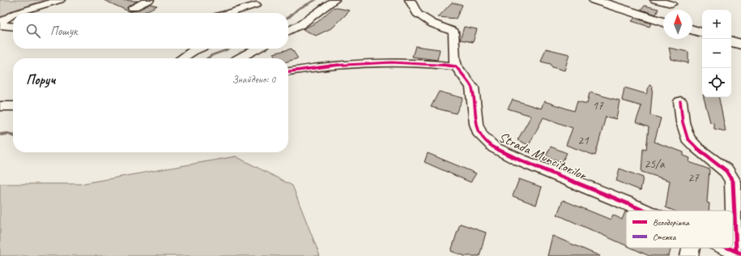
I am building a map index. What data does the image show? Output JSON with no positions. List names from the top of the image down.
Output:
{
  "streets": {
    "street": ["Strada Muncitorilor"]
  },
  "house_numbers": [
    "17",
    "21",
    "25/a",
    "27"
  ],
  "legend": ["Велодоріжка", "Стежка"],
  "north": "top",
  "page": {
    "map_buttons": ["+", "−"],
    "search": "Пошук",
    "heading": ["Поруч", "Знайдено: 0"]
  }
}
